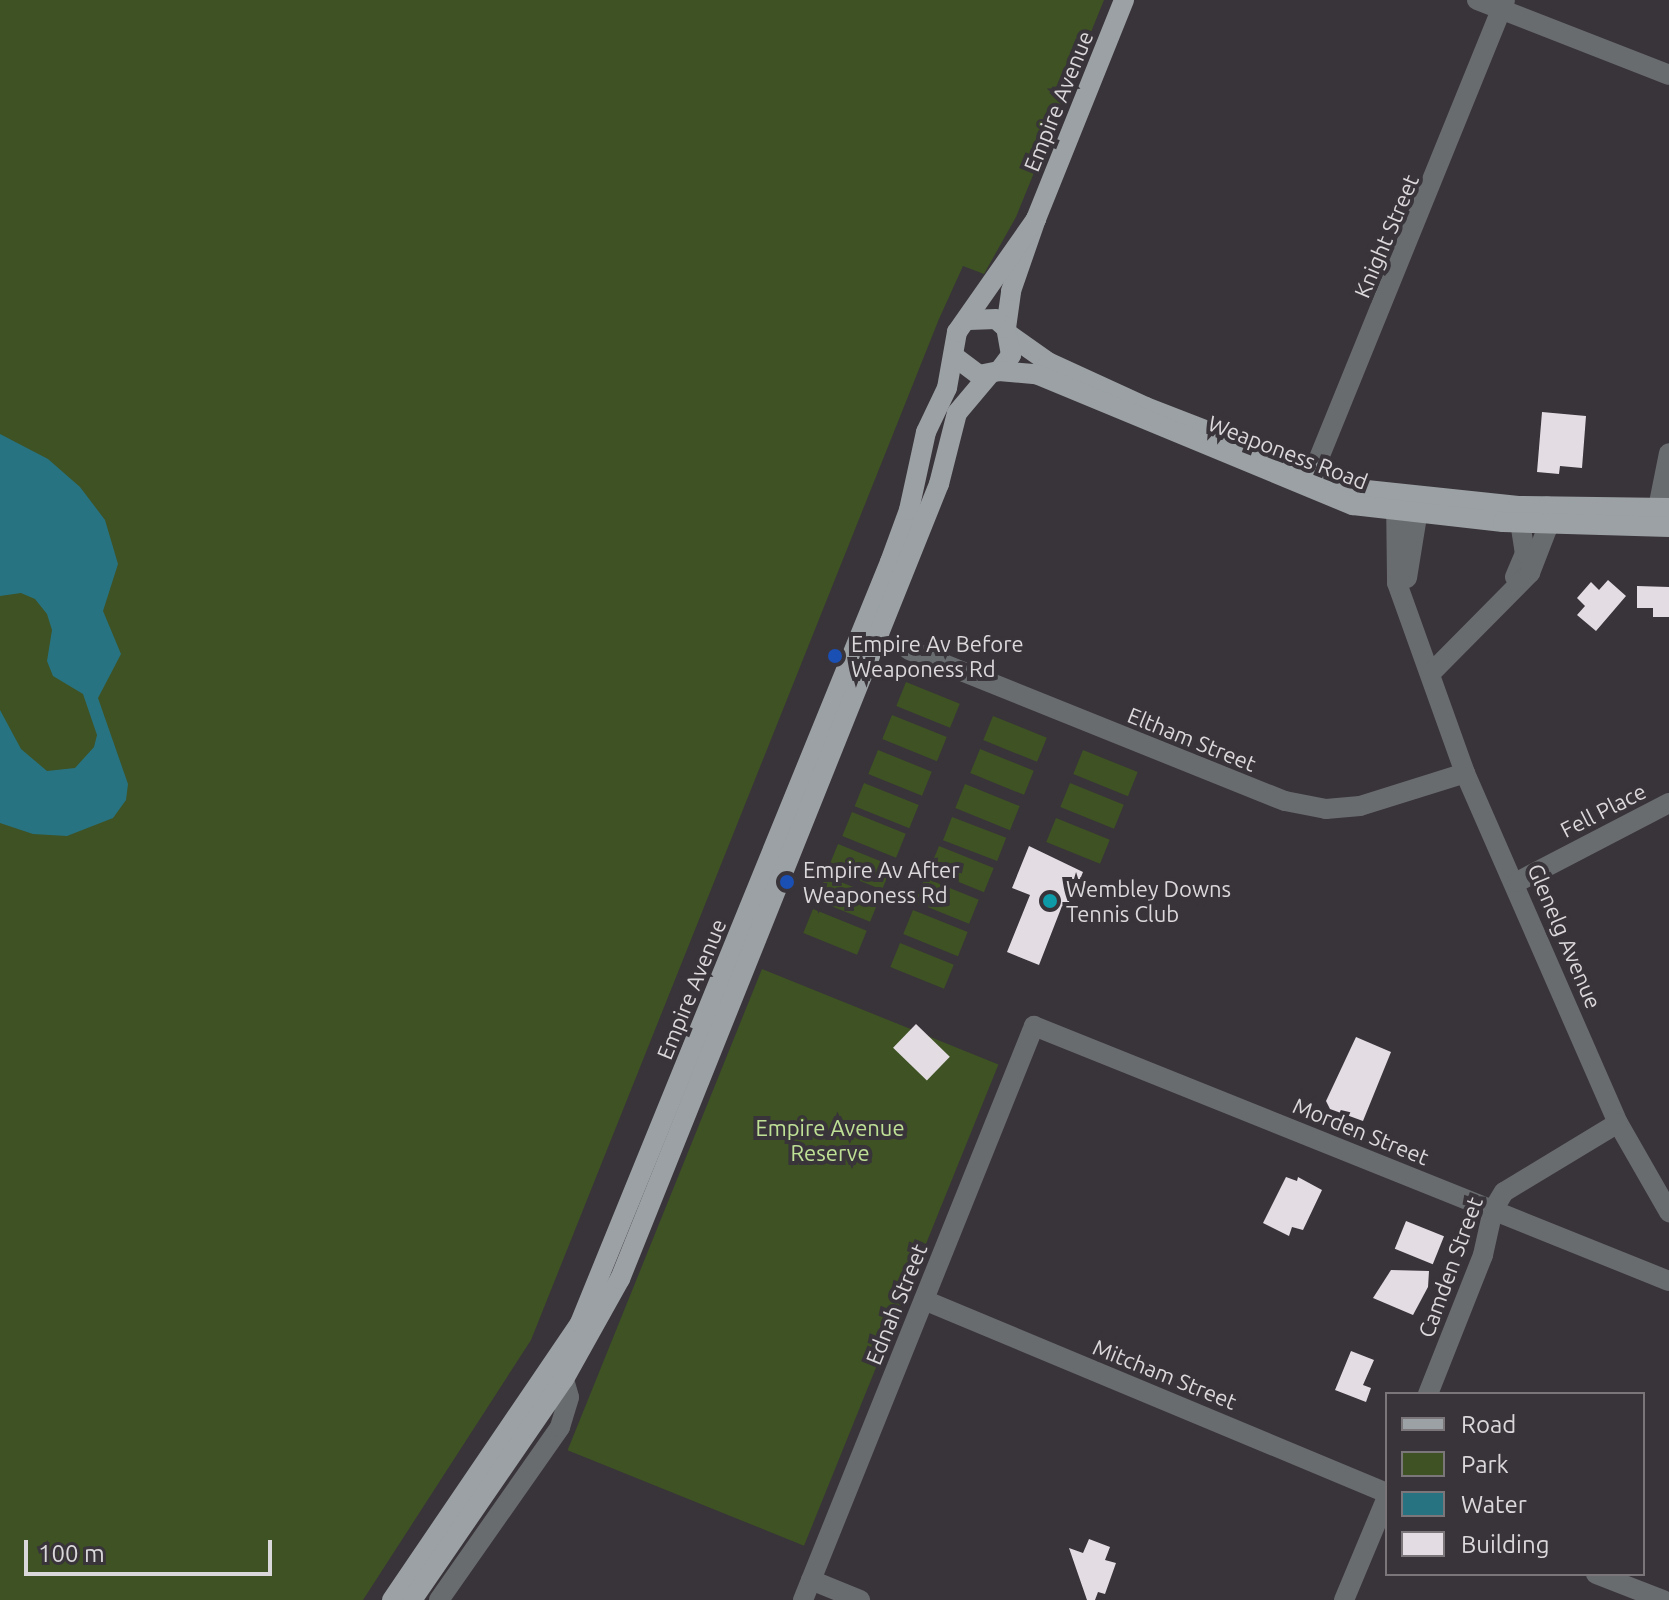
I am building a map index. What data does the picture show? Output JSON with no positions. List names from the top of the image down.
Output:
{
  "streets": {
    "main road": ["Empire Avenue", "Weaponess Road"],
    "street": [
      "Knight Street",
      "Eltham Street",
      "Fell Place",
      "Glenelg Avenue",
      "Morden Street",
      "Camden Street",
      "Ednah Street",
      "Mitcham Street"
    ]
  },
  "crossings": [
    ["Empire Avenue", "Weaponess Road"],
    ["Knight Street", "Weaponess Road"],
    ["Weaponess Road", "Glenelg Avenue"],
    ["Eltham Street", "Glenelg Avenue"],
    ["Fell Place", "Glenelg Avenue"],
    ["Glenelg Avenue", "Camden Street"],
    ["Morden Street", "Camden Street"],
    ["Morden Street", "Ednah Street"],
    ["Ednah Street", "Mitcham Street"]
  ],
  "parks": ["Empire Avenue Reserve"],
  "places": ["Empire Av Before Weaponess Rd", "Empire Av After Weaponess Rd", "Wembley Downs Tennis Club"],
  "legend": [
    "Road",
    "Park",
    "Water",
    "Building"
  ],
  "scale_bar": "100 m"
}
